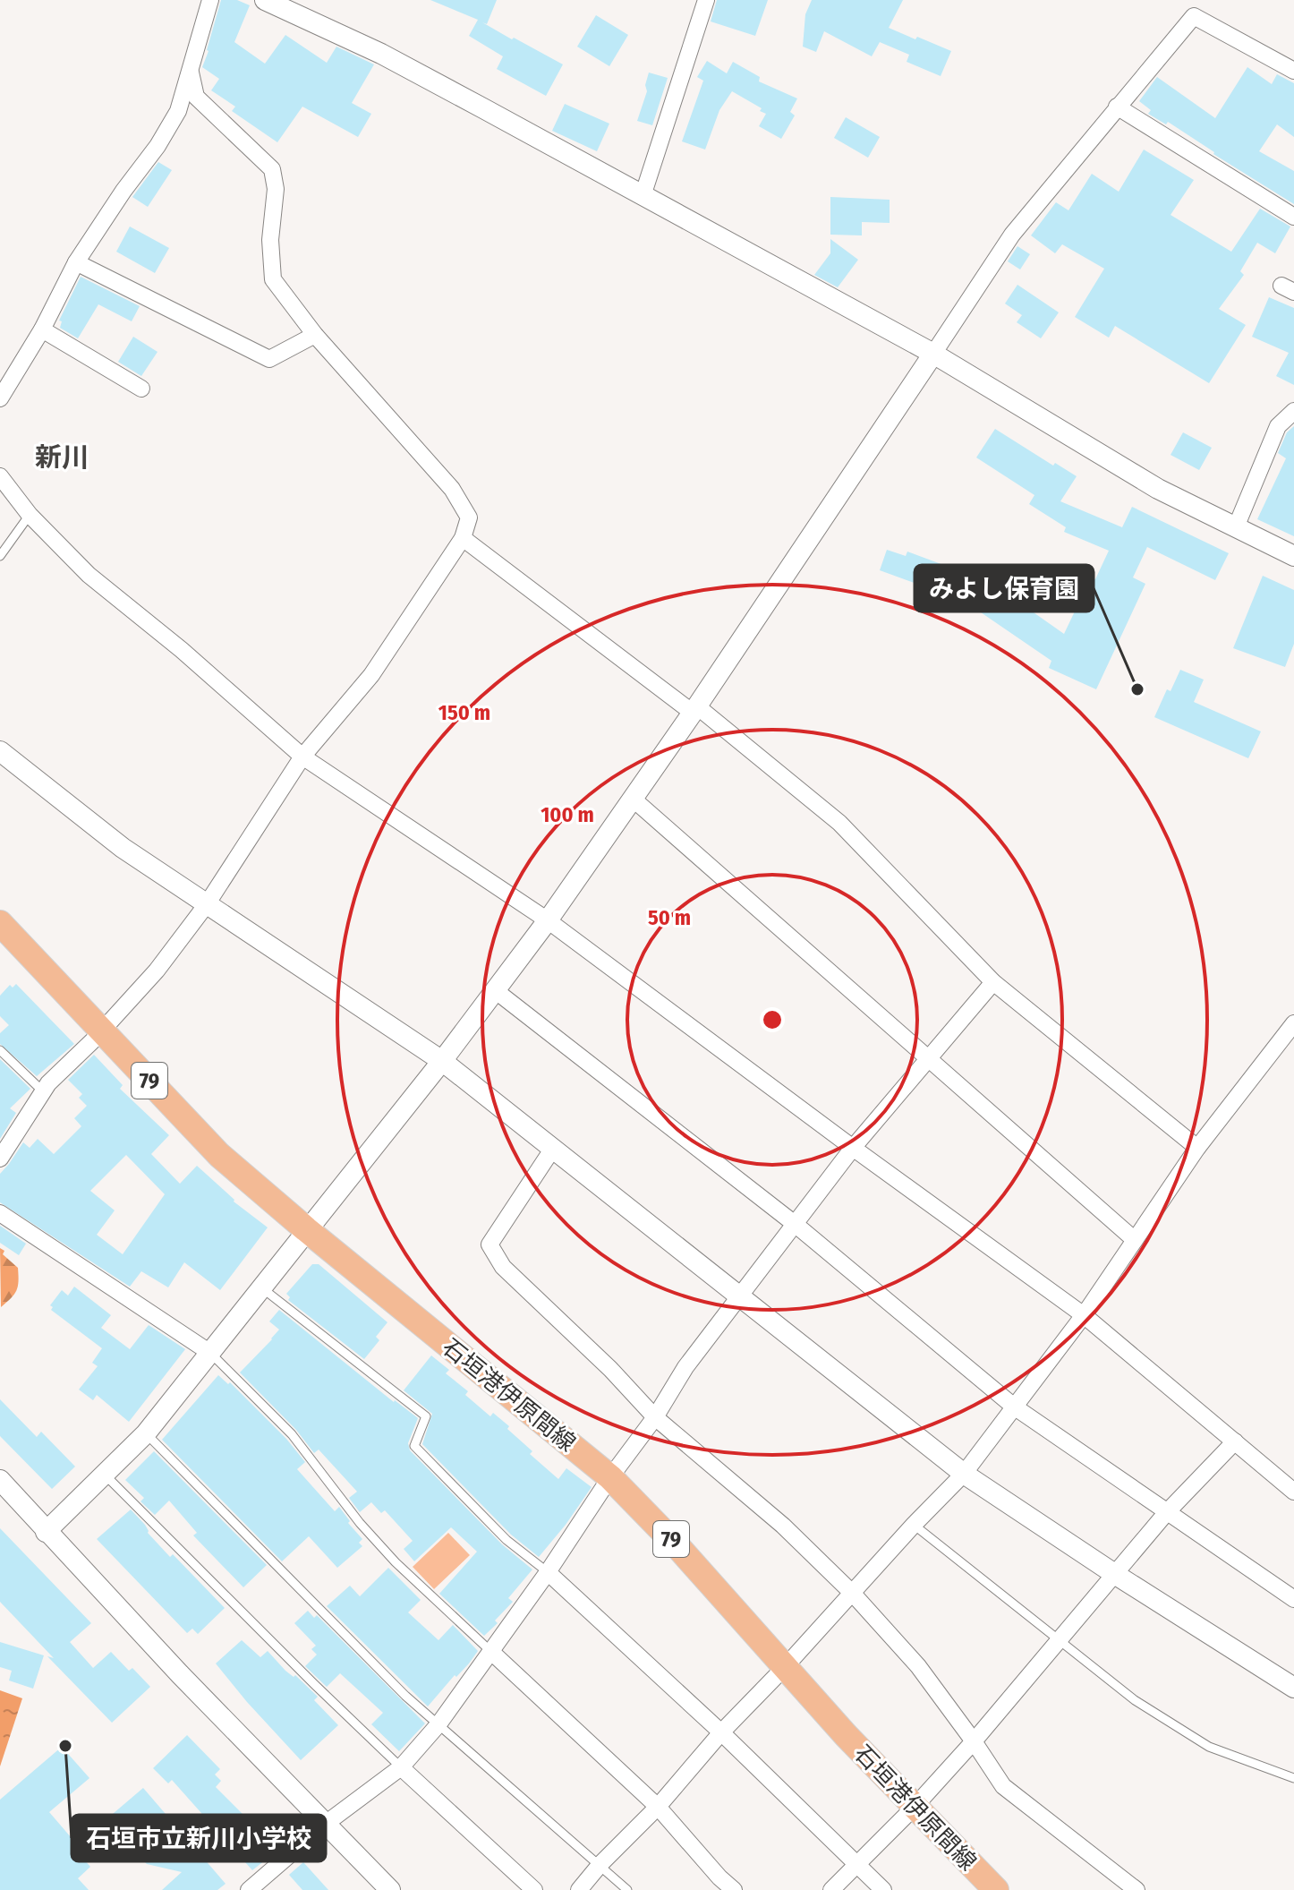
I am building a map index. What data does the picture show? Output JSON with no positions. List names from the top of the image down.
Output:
{
  "streets": {
    "main road": ["79", "石垣港伊原間線"]
  },
  "districts": ["新川"],
  "places": ["みよし保育園", "石垣市立新川小学校"],
  "rings": ["150 m", "100 m", "50 m"]
}
